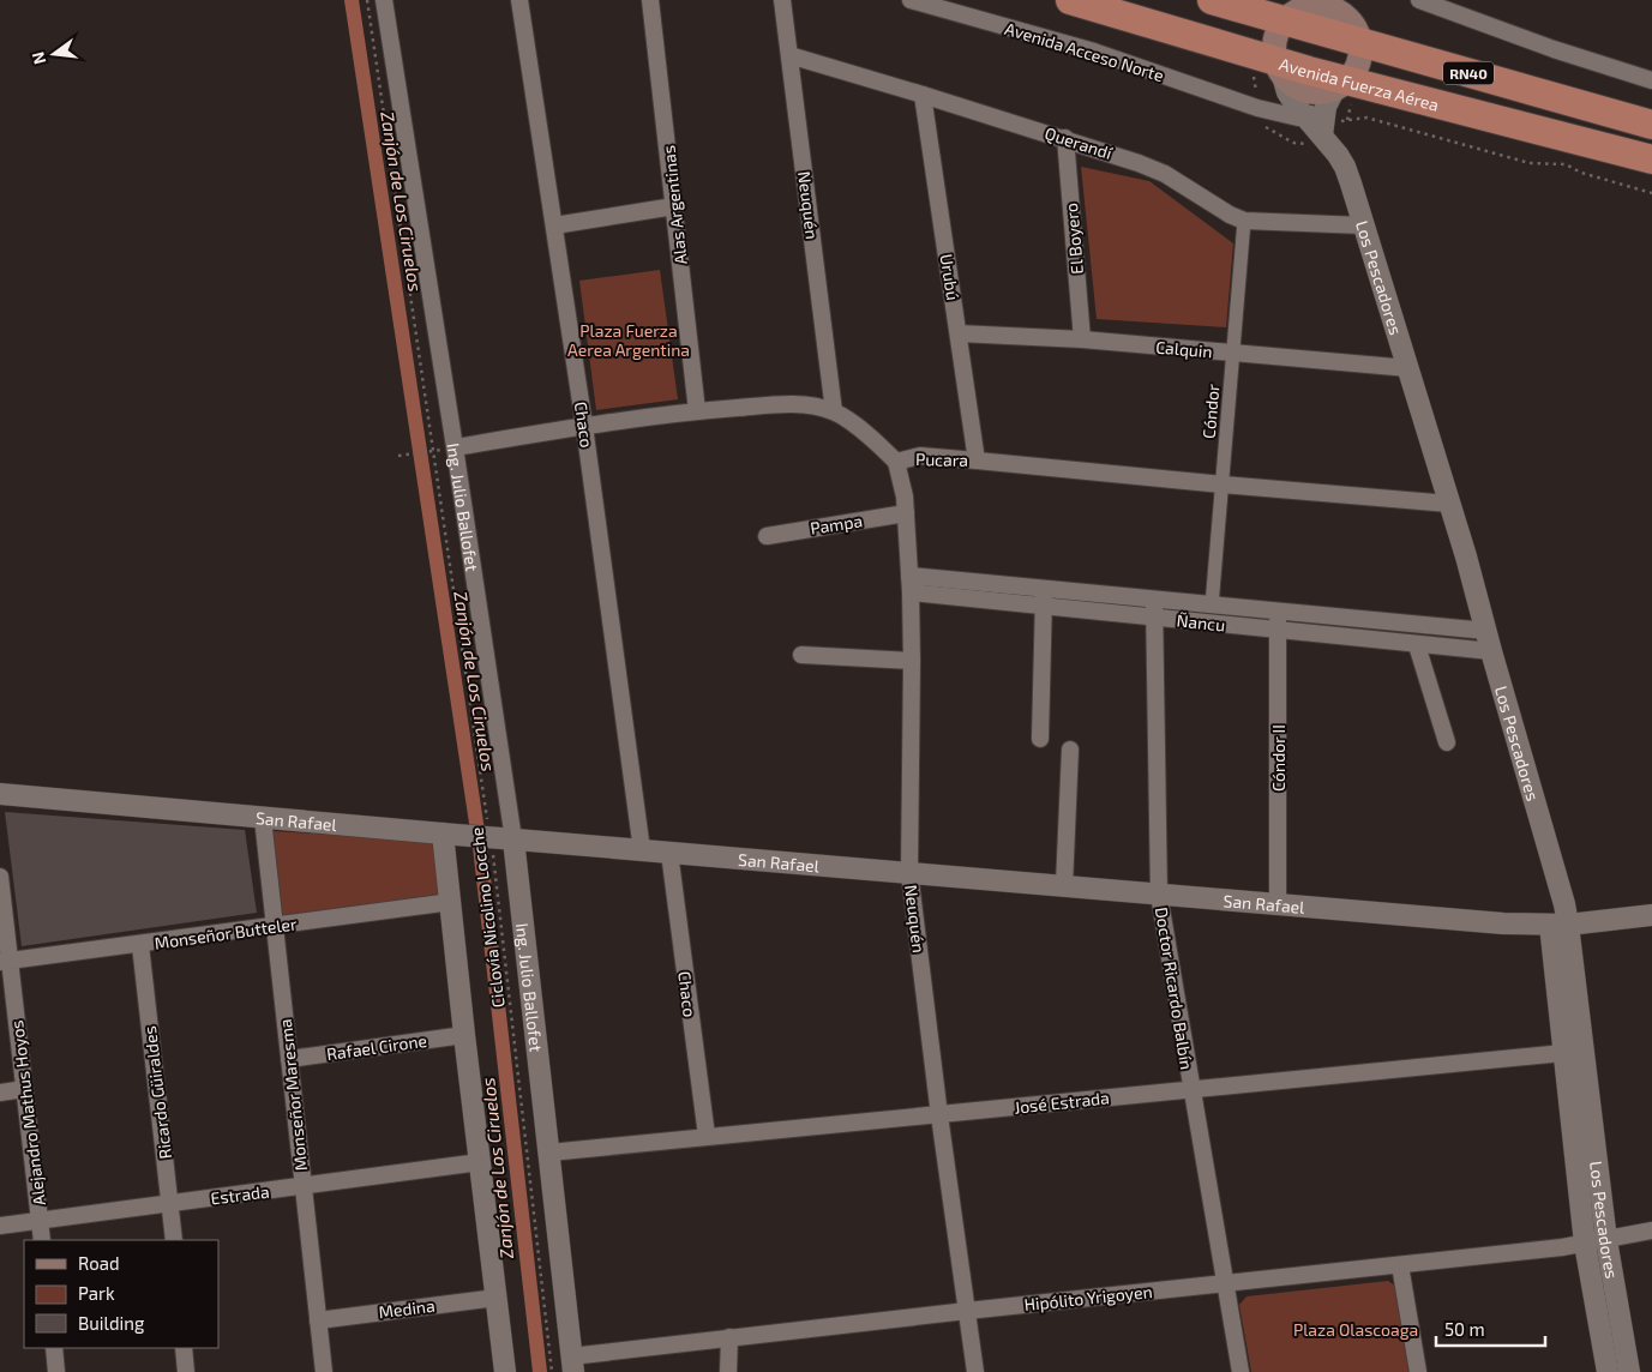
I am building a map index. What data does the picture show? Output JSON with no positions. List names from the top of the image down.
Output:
{
  "streets": {
    "highway": ["RN40", "Avenida Fuerza Aérea"],
    "street": [
      "Avenida Acceso Norte",
      "Querandí",
      "Alas Argentinas",
      "Neuquén",
      "El Boyero",
      "Urubú",
      "Los Pescadores",
      "Calquin",
      "Cóndor",
      "Chaco",
      "Pucara",
      "Ing. Julio Ballofet",
      "Pampa",
      "Ñancu",
      "Cóndor II",
      "San Rafael",
      "Monseñor Butteler",
      "Doctor Ricardo Balbín",
      "Rafael Cirone",
      "Ricardo Güiraldes",
      "Monseñor Maresma",
      "José Estrada",
      "Alejandro Mathus Hoyos",
      "Estrada",
      "Hipólito Yrigoyen",
      "Medina"
    ],
    "path": ["Ciclovía Nicolino Locche"]
  },
  "crossings": [
    ["Avenida Acceso Norte", "Los Pescadores"],
    ["RN40", "Avenida Fuerza Aérea"],
    ["RN40", "Los Pescadores"],
    ["Avenida Fuerza Aérea", "Los Pescadores"],
    ["Querandí", "Neuquén"],
    ["Querandí", "El Boyero"],
    ["Querandí", "Urubú"],
    ["Querandí", "Los Pescadores"],
    ["Querandí", "Cóndor"],
    ["Alas Argentinas", "Pucara"],
    ["Neuquén", "Pucara"],
    ["Neuquén", "Pampa"],
    ["Neuquén", "Ñancu"],
    ["Neuquén", "San Rafael"],
    ["Neuquén", "José Estrada"],
    ["Neuquén", "Hipólito Yrigoyen"],
    ["El Boyero", "Calquin"],
    ["Urubú", "Calquin"],
    ["Urubú", "Pucara"],
    ["Los Pescadores", "Calquin"],
    ["Los Pescadores", "Pucara"],
    ["Los Pescadores", "Ñancu"],
    ["Los Pescadores", "San Rafael"],
    ["Los Pescadores", "José Estrada"],
    ["Los Pescadores", "Hipólito Yrigoyen"],
    ["Calquin", "Cóndor"],
    ["Cóndor", "Pucara"],
    ["Cóndor", "Ñancu"],
    ["Chaco", "Pucara"],
    ["Chaco", "San Rafael"],
    ["Chaco", "José Estrada"],
    ["Pucara", "Ing. Julio Ballofet"],
    ["Ing. Julio Ballofet", "San Rafael"],
    ["Ing. Julio Ballofet", "Ciclovía Nicolino Locche"],
    ["Ing. Julio Ballofet", "José Estrada"],
    ["Ing. Julio Ballofet", "Hipólito Yrigoyen"],
    ["Ñancu", "Cóndor II"],
    ["Ñancu", "Doctor Ricardo Balbín"],
    ["Cóndor II", "San Rafael"],
    ["San Rafael", "Ciclovía Nicolino Locche"],
    ["San Rafael", "Doctor Ricardo Balbín"],
    ["San Rafael", "Monseñor Maresma"],
    ["Monseñor Butteler", "Ricardo Güiraldes"],
    ["Monseñor Butteler", "Monseñor Maresma"],
    ["Monseñor Butteler", "Alejandro Mathus Hoyos"],
    ["Doctor Ricardo Balbín", "José Estrada"],
    ["Doctor Ricardo Balbín", "Hipólito Yrigoyen"],
    ["Rafael Cirone", "Monseñor Maresma"],
    ["Ricardo Güiraldes", "Estrada"],
    ["Monseñor Maresma", "Estrada"],
    ["Monseñor Maresma", "Medina"],
    ["Alejandro Mathus Hoyos", "Estrada"]
  ],
  "water": ["Zanjón de Los Ciruelos"],
  "parks": ["Plaza Fuerza Aerea Argentina", "Plaza Olascoaga"],
  "legend": ["Road", "Park", "Building"],
  "scale_bar": "50 m",
  "north": "left"
}
